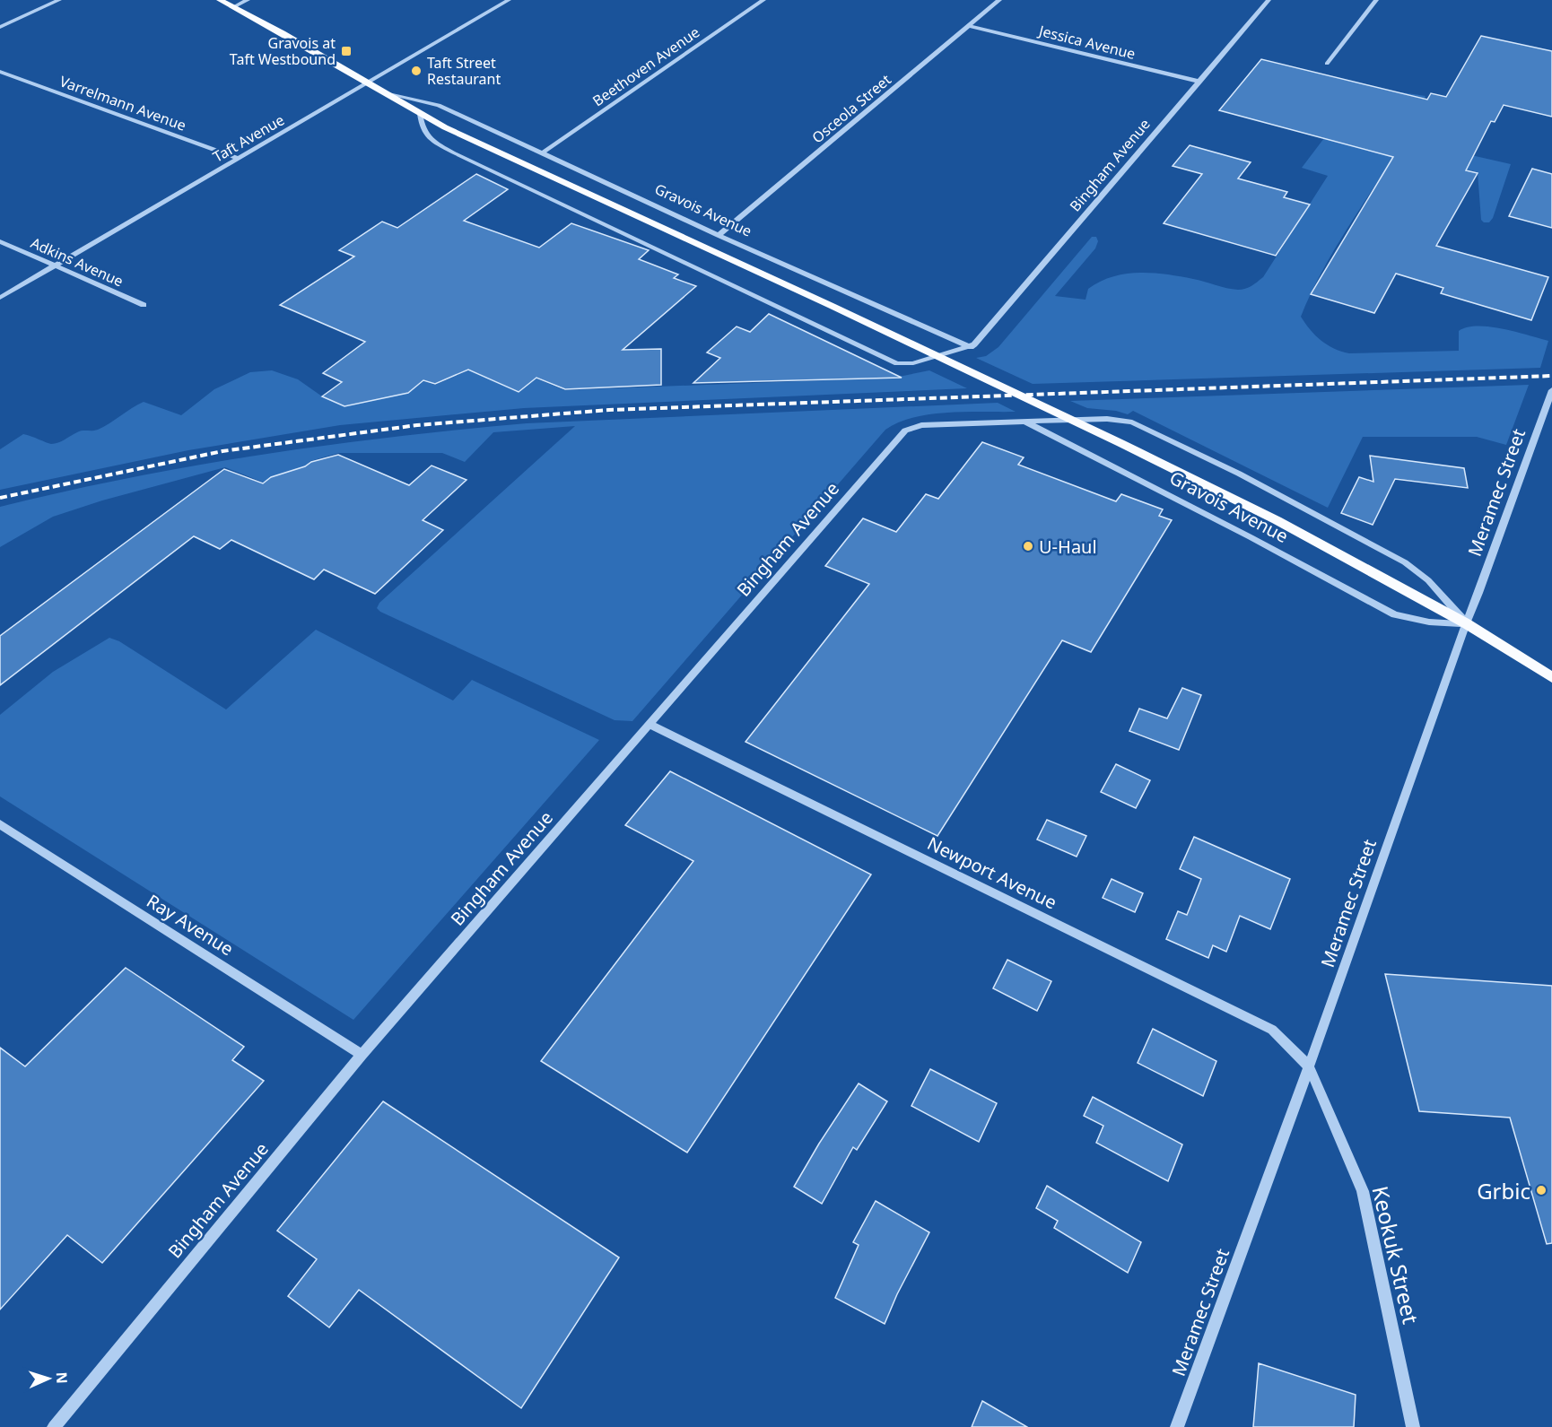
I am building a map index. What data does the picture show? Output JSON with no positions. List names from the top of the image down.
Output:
{
  "streets": {
    "main road": ["Gravois Avenue"],
    "street": [
      "Jessica Avenue",
      "Beethoven Avenue",
      "Varrelmann Avenue",
      "Osceola Street",
      "Taft Avenue",
      "Bingham Avenue",
      "Adkins Avenue",
      "Meramec Street",
      "Newport Avenue",
      "Ray Avenue",
      "Keokuk Street"
    ]
  },
  "crossings": [
    ["Jessica Avenue", "Osceola Street"],
    ["Jessica Avenue", "Bingham Avenue"],
    ["Beethoven Avenue", "Gravois Avenue"],
    ["Varrelmann Avenue", "Taft Avenue"],
    ["Osceola Street", "Gravois Avenue"],
    ["Taft Avenue", "Gravois Avenue"],
    ["Taft Avenue", "Adkins Avenue"],
    ["Bingham Avenue", "Gravois Avenue"],
    ["Bingham Avenue", "Newport Avenue"],
    ["Bingham Avenue", "Ray Avenue"],
    ["Gravois Avenue", "Meramec Street"],
    ["Meramec Street", "Newport Avenue"],
    ["Meramec Street", "Keokuk Street"],
    ["Newport Avenue", "Keokuk Street"]
  ],
  "places": {
    "transit": ["Gravois at Taft Westbound"],
    "other": ["Taft Street Restaurant", "U-Haul", "Grbic"]
  },
  "north": "right"
}
